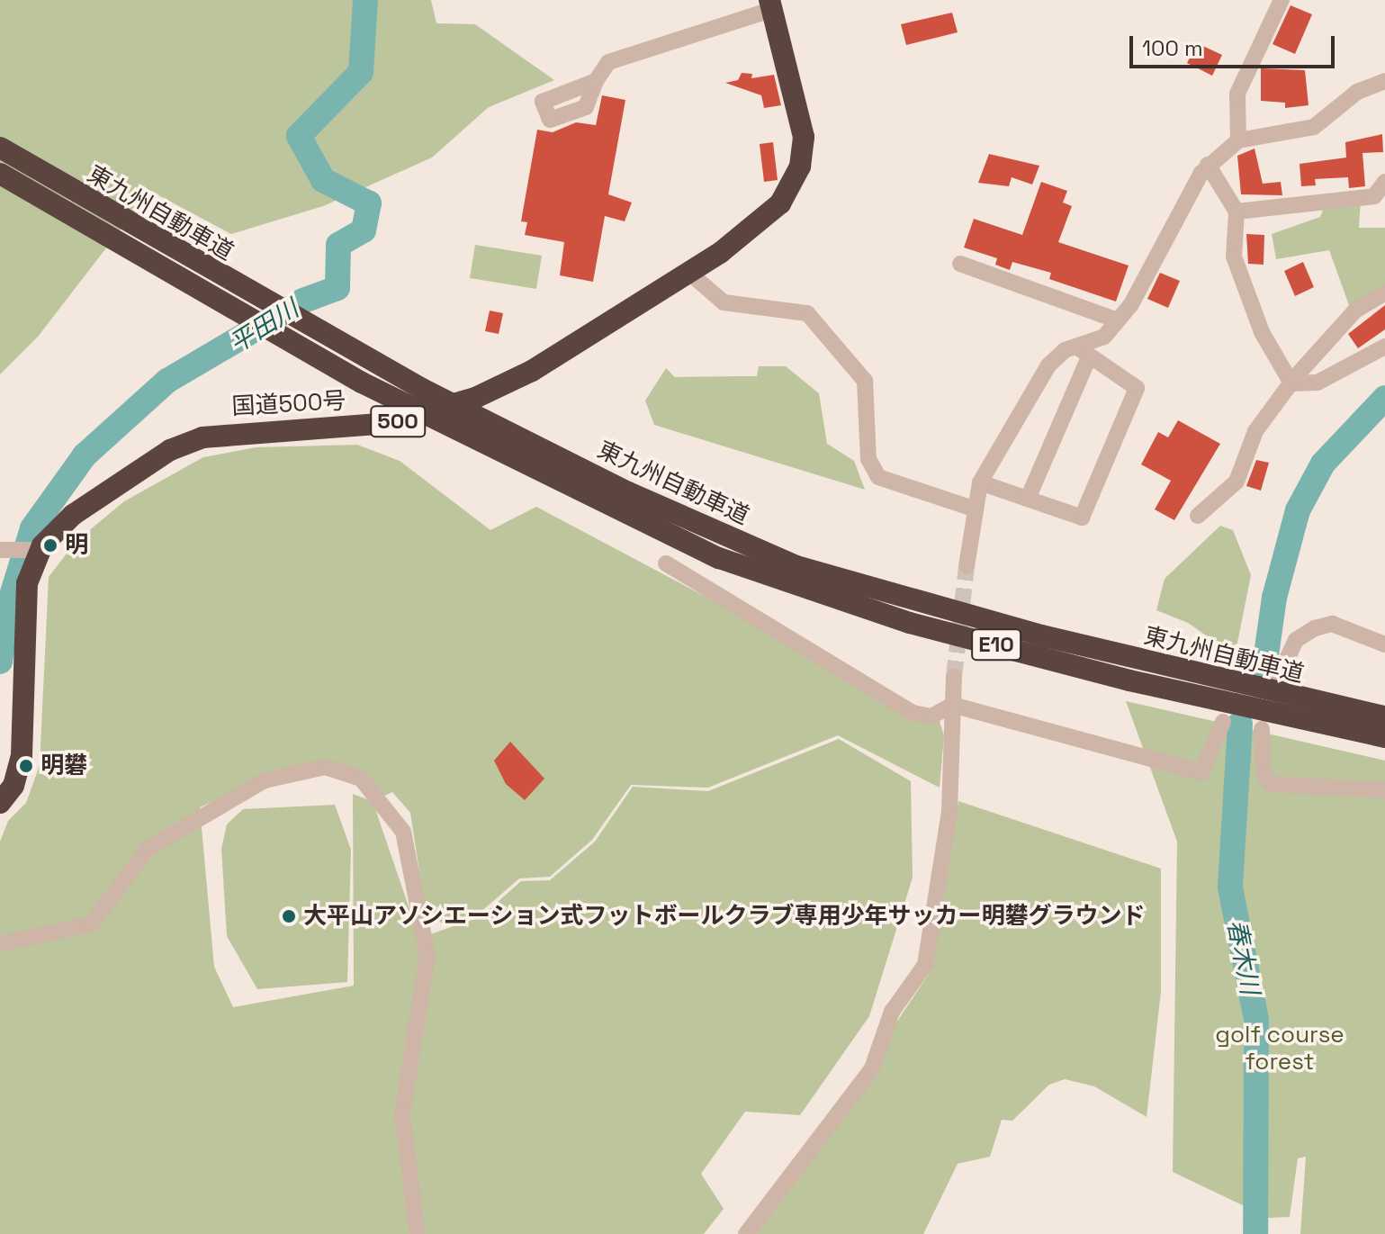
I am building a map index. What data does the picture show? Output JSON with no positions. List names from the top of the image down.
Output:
{
  "streets": {
    "highway": [
      "東九州自動車道",
      "国道500号",
      "500",
      "E10"
    ]
  },
  "water": ["平田川", "春木川"],
  "parks": ["golf course forest"],
  "places": ["明", "明礬", "大平山アソシエーション式フットボールクラブ専用少年サッカー明礬グラウンド"],
  "scale_bar": "100 m"
}
